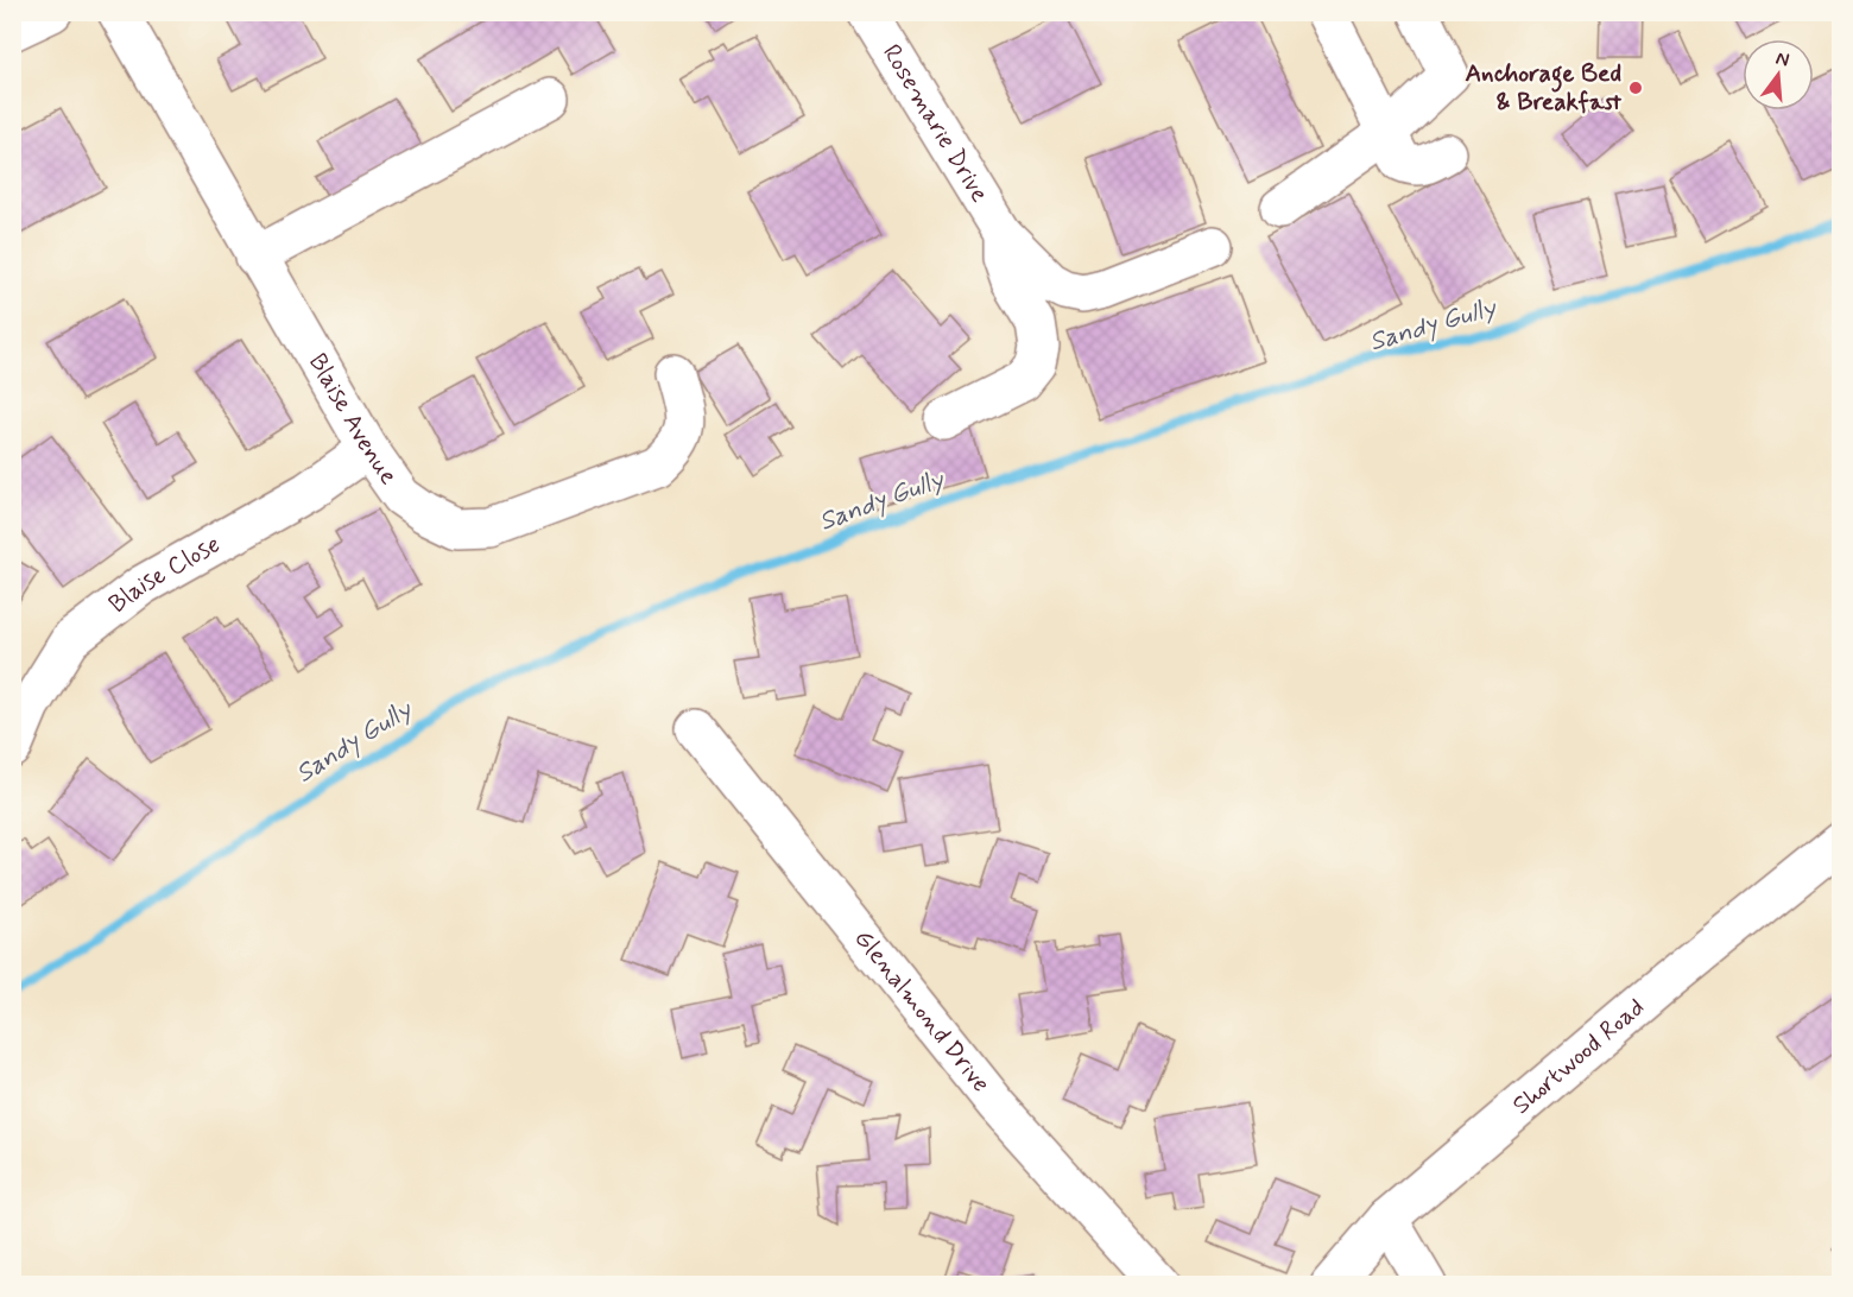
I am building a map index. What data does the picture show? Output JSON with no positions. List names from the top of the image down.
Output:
{
  "streets": {
    "street": [
      "Rosemarie Drive",
      "Blaise Avenue",
      "Blaise Close",
      "Glenalmond Drive",
      "Shortwood Road"
    ]
  },
  "crossings": [
    ["Blaise Avenue", "Blaise Close"]
  ],
  "water": ["Sandy Gully"],
  "places": ["Anchorage Bed & Breakfast"],
  "north": "top"
}
